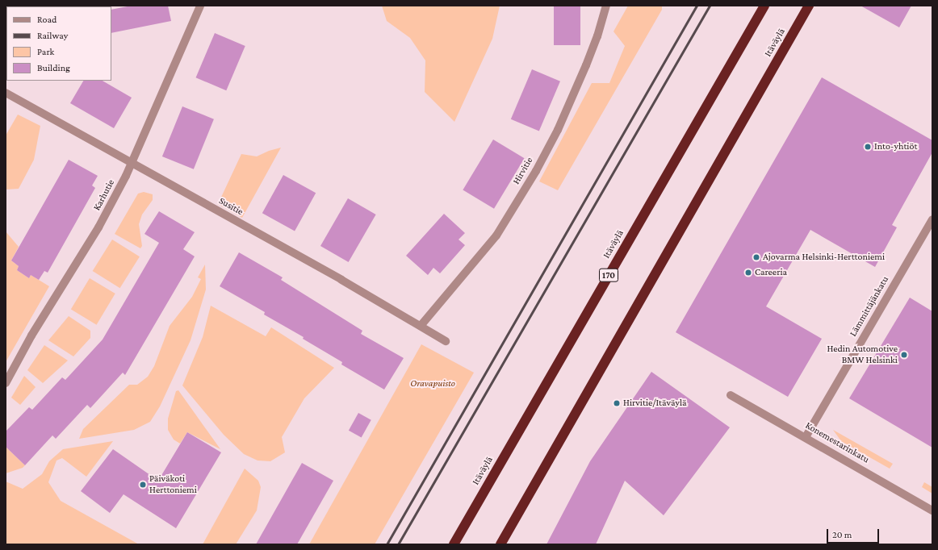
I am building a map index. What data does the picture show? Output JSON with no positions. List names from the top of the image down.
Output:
{
  "streets": {
    "highway": ["Itäväylä", "170"],
    "street": [
      "Hirvitie",
      "Karhutie",
      "Susitie",
      "Lämmittäjänkatu",
      "Konemestarinkatu"
    ]
  },
  "crossings": [
    ["Hirvitie", "Susitie"],
    ["Karhutie", "Susitie"],
    ["Lämmittäjänkatu", "Konemestarinkatu"]
  ],
  "parks": ["Oravapuisto"],
  "places": [
    "Into-yhtiöt",
    "Ajovarma Helsinki-Herttoniemi",
    "Careeria",
    "Hedin Automotive BMW Helsinki",
    "Hirvitie/Itäväylä",
    "Päiväkoti Herttoniemi"
  ],
  "legend": [
    "Road",
    "Railway",
    "Park",
    "Building"
  ],
  "scale_bar": "20 m"
}
